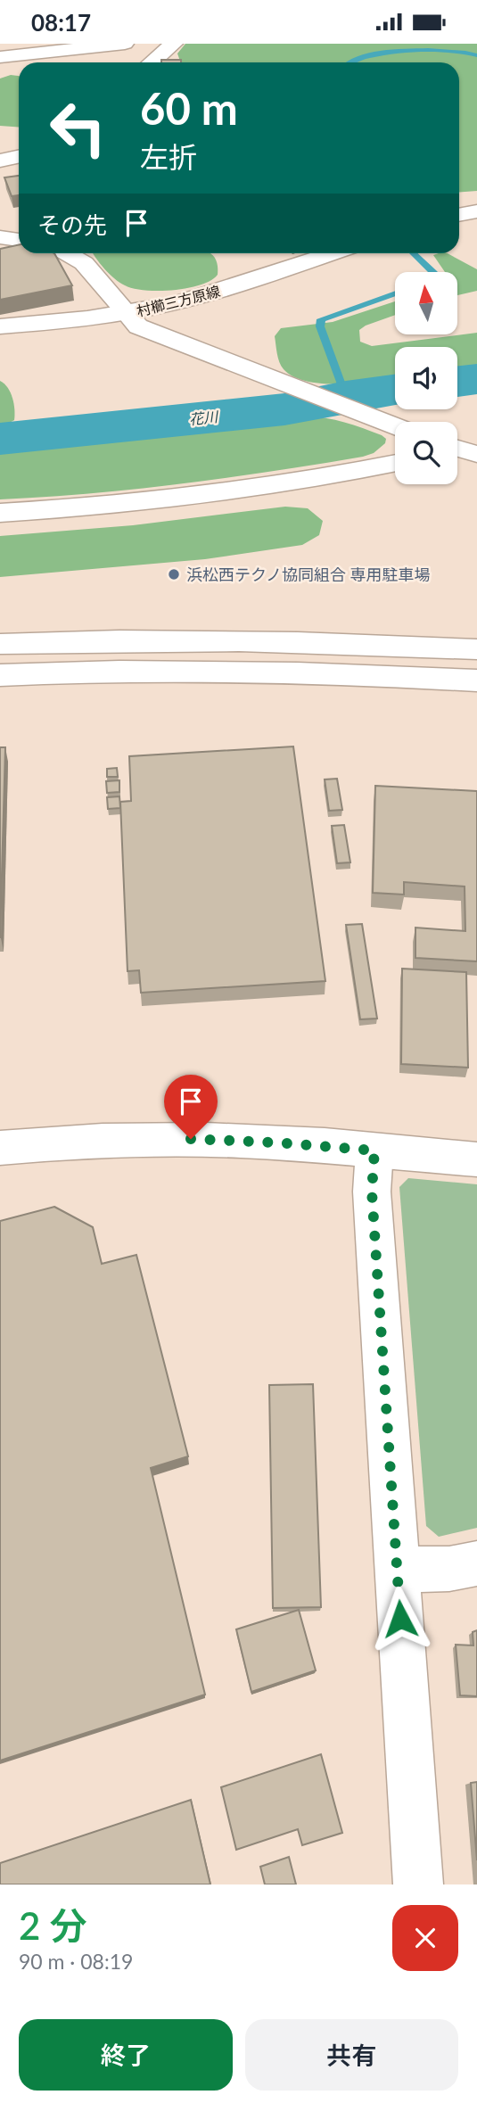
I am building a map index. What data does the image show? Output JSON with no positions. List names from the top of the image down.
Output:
{
  "streets": {
    "street": ["村櫛三方原線"]
  },
  "water": ["花川"],
  "places": ["浜松西テクノ協同組合 専用駐車場"],
  "north": "top",
  "page": {
    "status": "08:17",
    "turn": ["60 m", "左折"],
    "then": "その先",
    "heading": ["2 分", "90 m · 08:19"],
    "buttons": ["終了", "共有"]
  }
}
